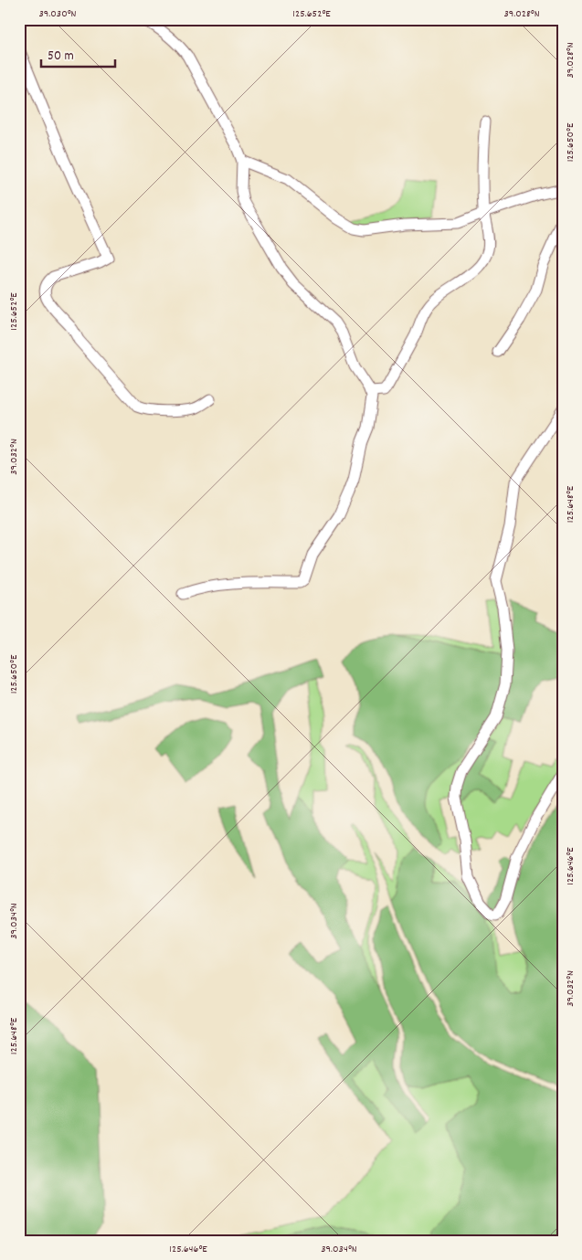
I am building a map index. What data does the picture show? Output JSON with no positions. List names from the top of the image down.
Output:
{
  "scale_bar": "50 m",
  "coordinates": [
    "39.030°N",
    "125.652°E",
    "39.028°N",
    "125.650°E",
    "39.032°N",
    "125.648°E",
    "125.646°E",
    "39.034°N"
  ]
}
